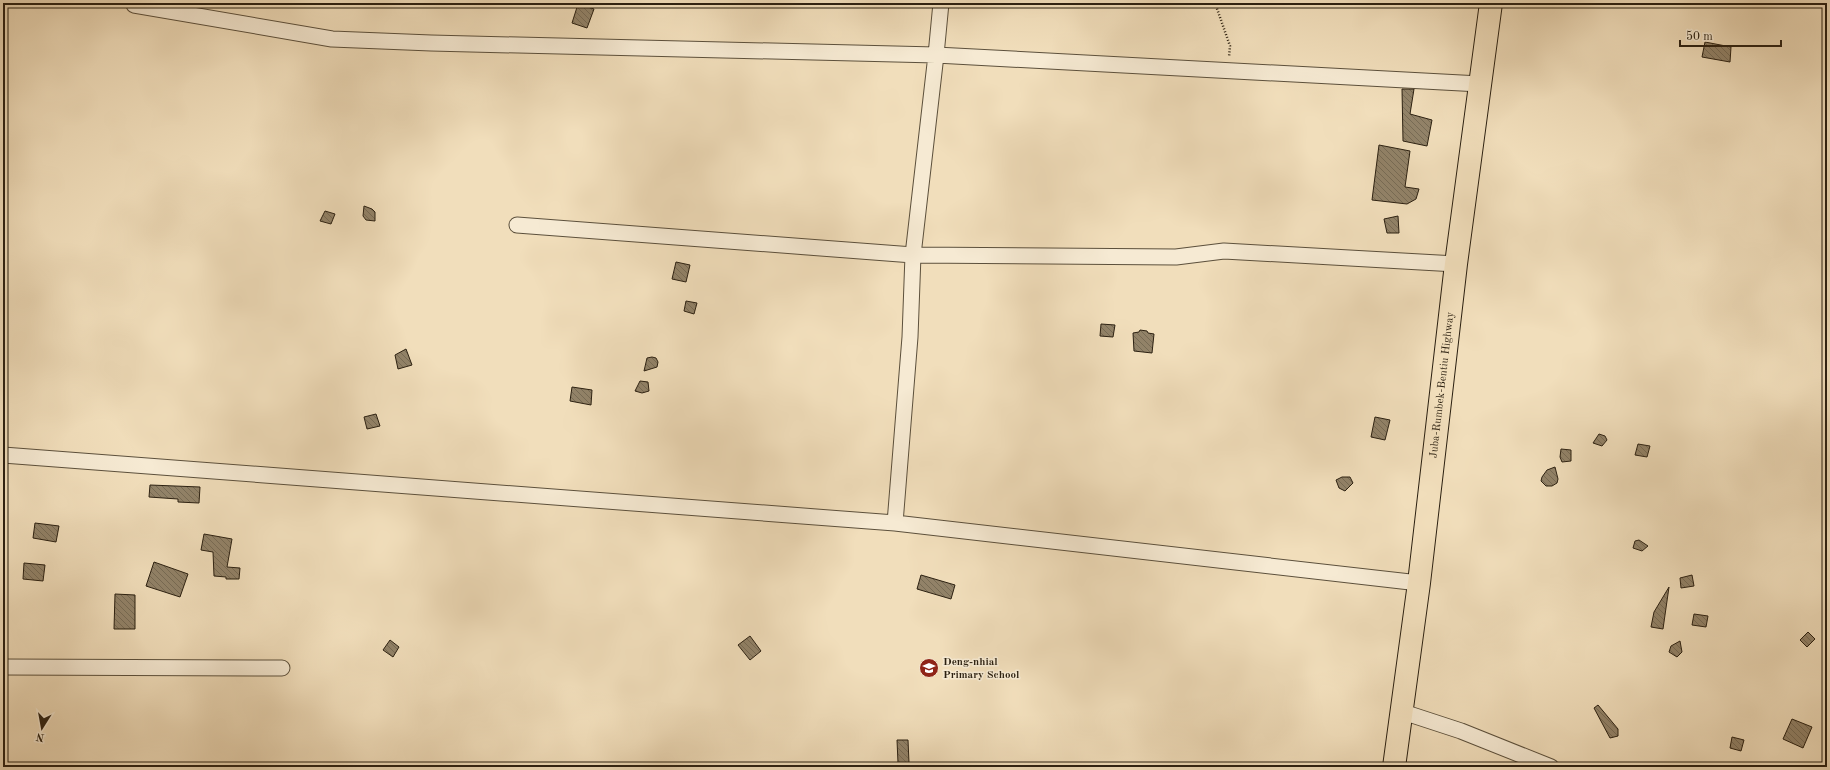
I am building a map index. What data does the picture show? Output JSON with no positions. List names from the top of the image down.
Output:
{
  "streets": {
    "main road": ["Juba-Rumbek-Bentiu Highway"]
  },
  "places": {
    "school or university": ["Deng-nhial Primary School"]
  },
  "scale_bar": "50 m",
  "north": "bottom"
}
